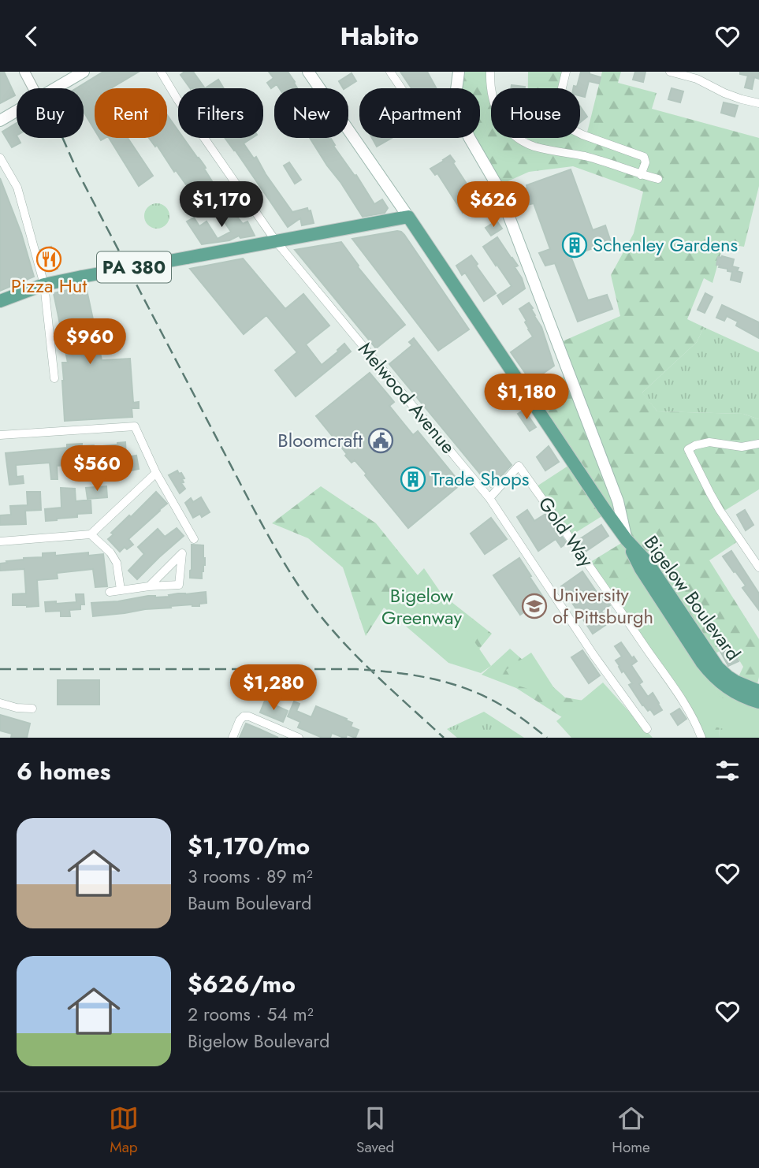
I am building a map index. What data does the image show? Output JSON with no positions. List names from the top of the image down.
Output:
{
  "streets": {
    "main road": ["PA 380", "Bigelow Boulevard"],
    "street": ["Melwood Avenue", "Gold Way"]
  },
  "crossings": [
    ["PA 380", "Melwood Avenue"],
    ["Melwood Avenue", "Gold Way"]
  ],
  "parks": ["Bigelow Greenway"],
  "places": {
    "building": ["Schenley Gardens", "Trade Shops"],
    "restaurant": ["Pizza Hut"],
    "public building": ["Bloomcraft"],
    "school or university": ["University of Pittsburgh"]
  },
  "page": {
    "header": "Habito",
    "chip": [
      "Buy",
      "Rent",
      "Filters",
      "New",
      "Apartment",
      "House"
    ],
    "price": [
      "$1,170",
      "$626",
      "$960",
      "$1,180",
      "$560",
      "$1,280"
    ],
    "heading": "6 homes",
    "list": [
      {
        "name": "$1,170/mo",
        "note": "3 rooms · 89 m² · Baum Boulevard"
      },
      {
        "name": "$626/mo",
        "note": "2 rooms · 54 m² · Bigelow Boulevard"
      }
    ],
    "tabs": ["Map", "Saved", "Home"]
  }
}
